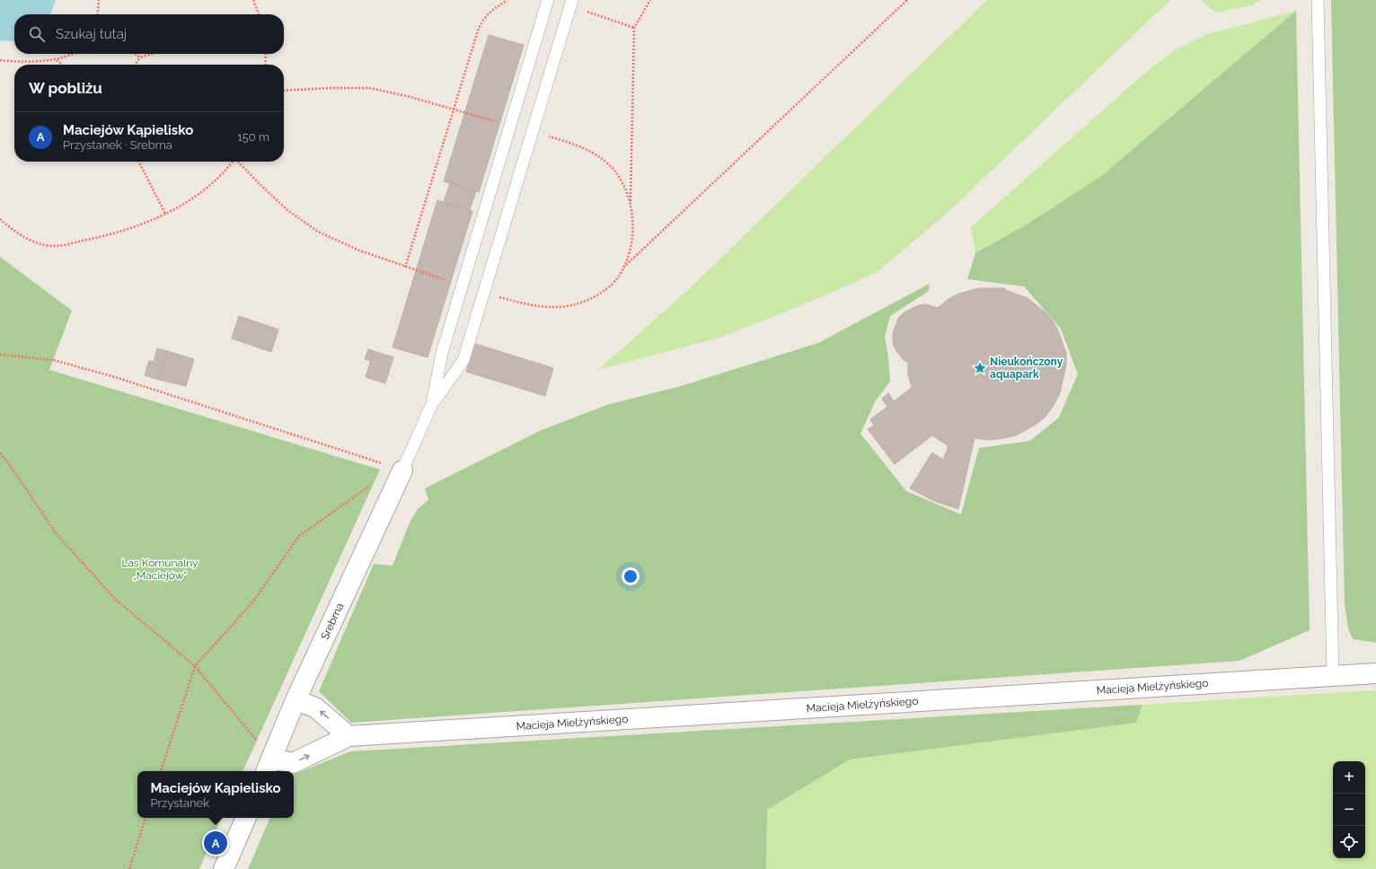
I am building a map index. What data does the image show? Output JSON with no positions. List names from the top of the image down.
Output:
{
  "streets": {
    "street": ["Srebrna", "Macieja Mielżyńskiego"]
  },
  "crossings": [
    ["Srebrna", "Macieja Mielżyńskiego"]
  ],
  "parks": ["Las Komunalny „Maciejów”"],
  "places": {
    "place": ["Nieukończony aquapark"]
  },
  "page": {
    "search": "Szukaj tutaj",
    "heading": "W pobliżu",
    "list": [
      {
        "mark": "A",
        "name": "Maciejów Kąpielisko",
        "note": "Przystanek · Srebrna",
        "value": "150 m"
      }
    ],
    "map_buttons": ["+", "−"],
    "popup": ["Maciejów Kąpielisko", "Przystanek"],
    "pins": "A"
  }
}
